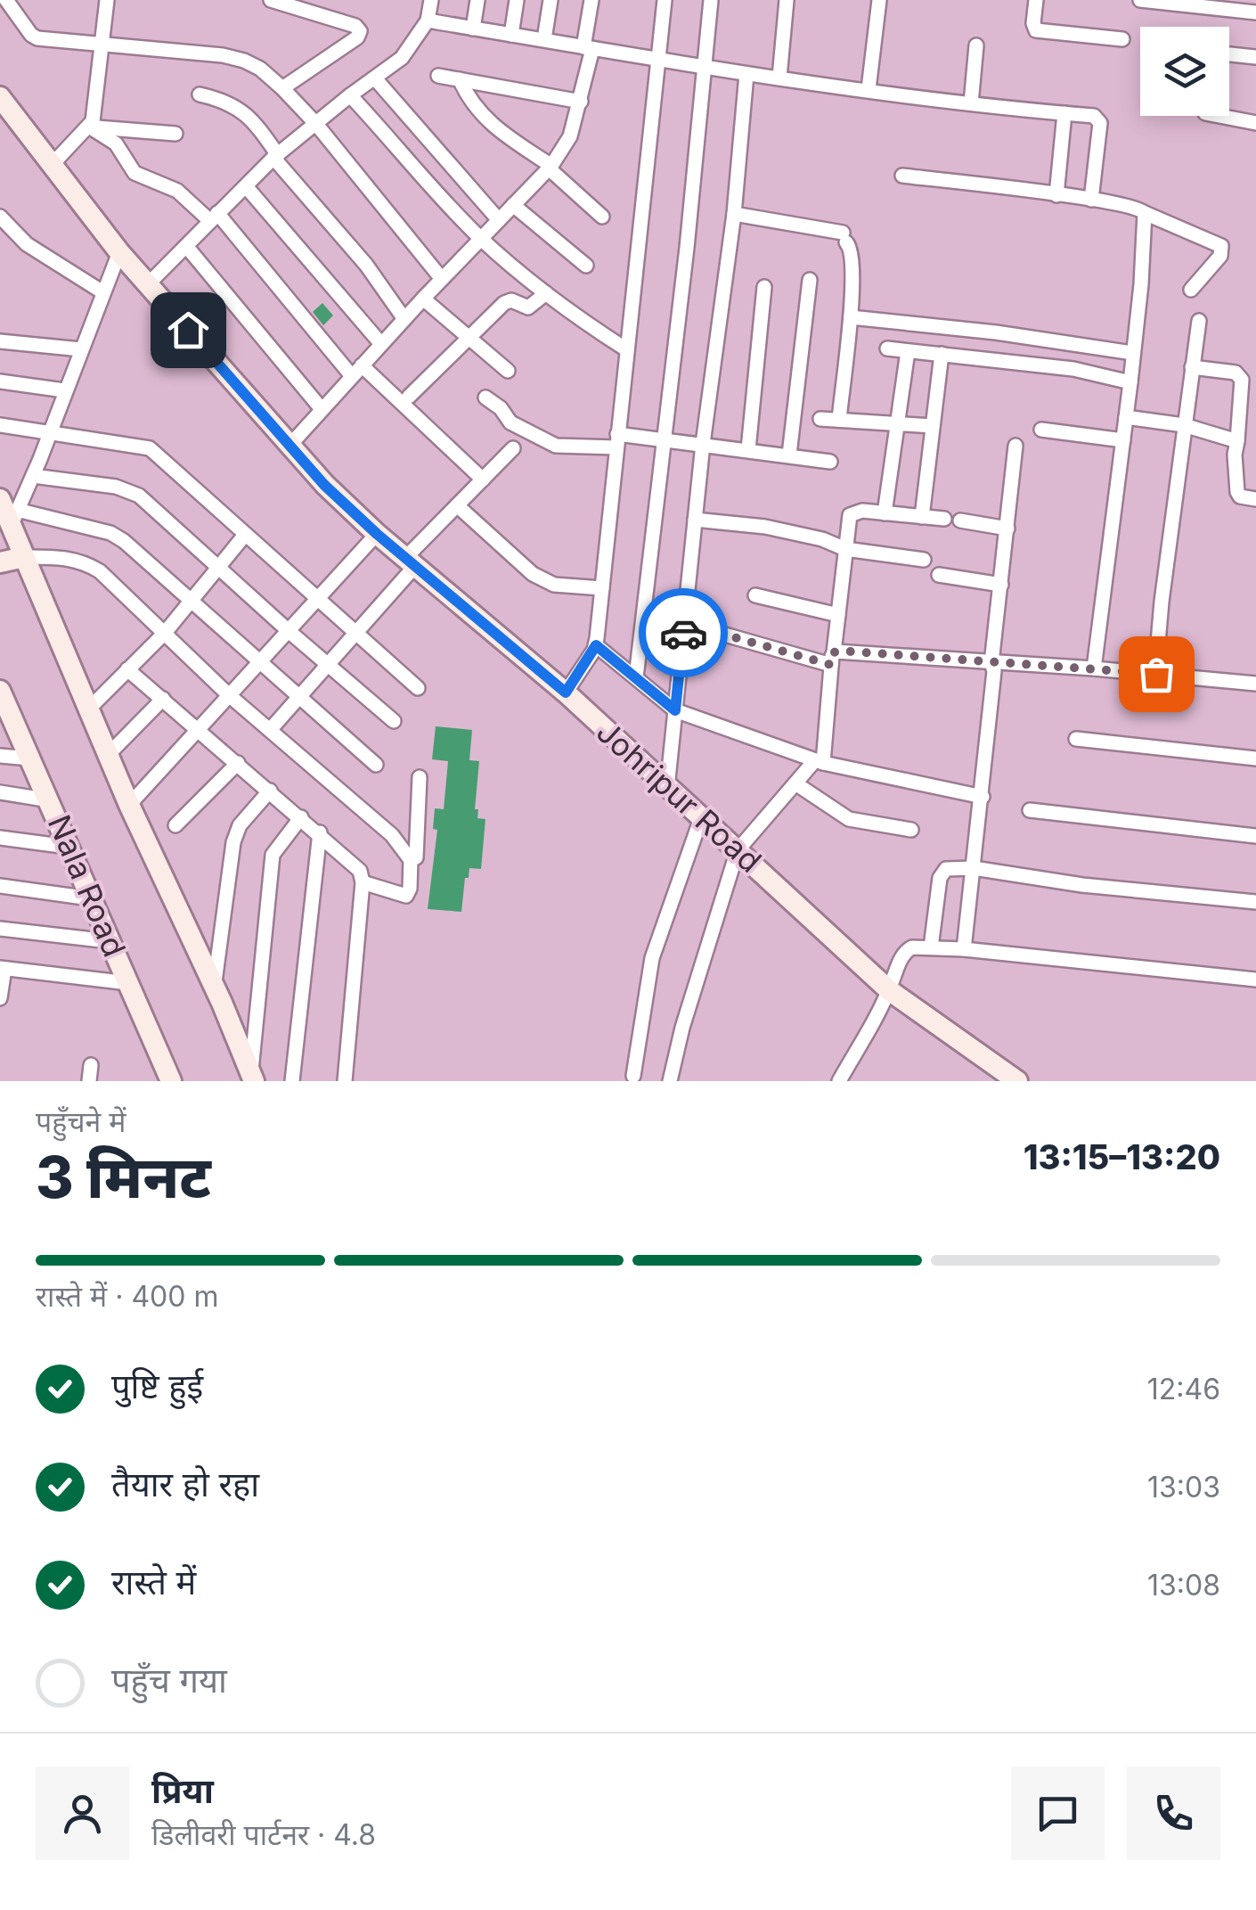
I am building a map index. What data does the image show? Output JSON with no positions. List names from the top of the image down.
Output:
{
  "streets": {
    "street": ["Johripur Road", "Nala Road"]
  },
  "page": {
    "heading": ["3 मिनट", "पहुँचने में", "13:15–13:20"],
    "panel": ["प्रिया", "डिलीवरी पार्टनर · 4.8"],
    "bar": "रास्ते में · 400 m",
    "list": [
      ["पुष्टि हुई", "12:46"],
      ["तैयार हो रहा", "13:03"],
      ["रास्ते में", "13:08"],
      "पहुँच गया"
    ]
  }
}
